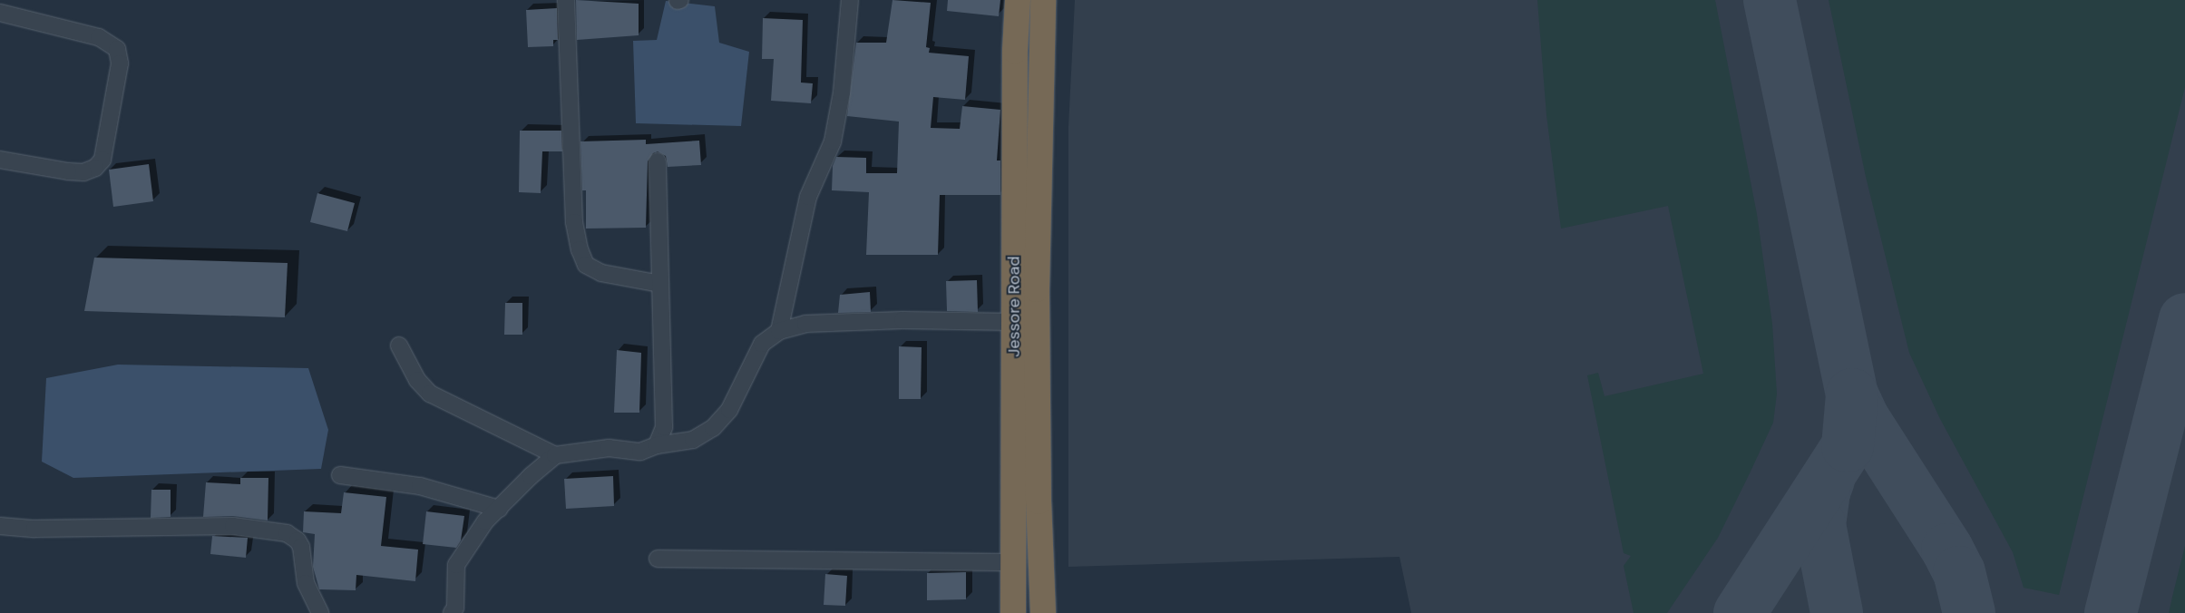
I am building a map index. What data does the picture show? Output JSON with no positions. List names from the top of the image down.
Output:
{
  "streets": {
    "highway": ["Jessore Road"]
  }
}
